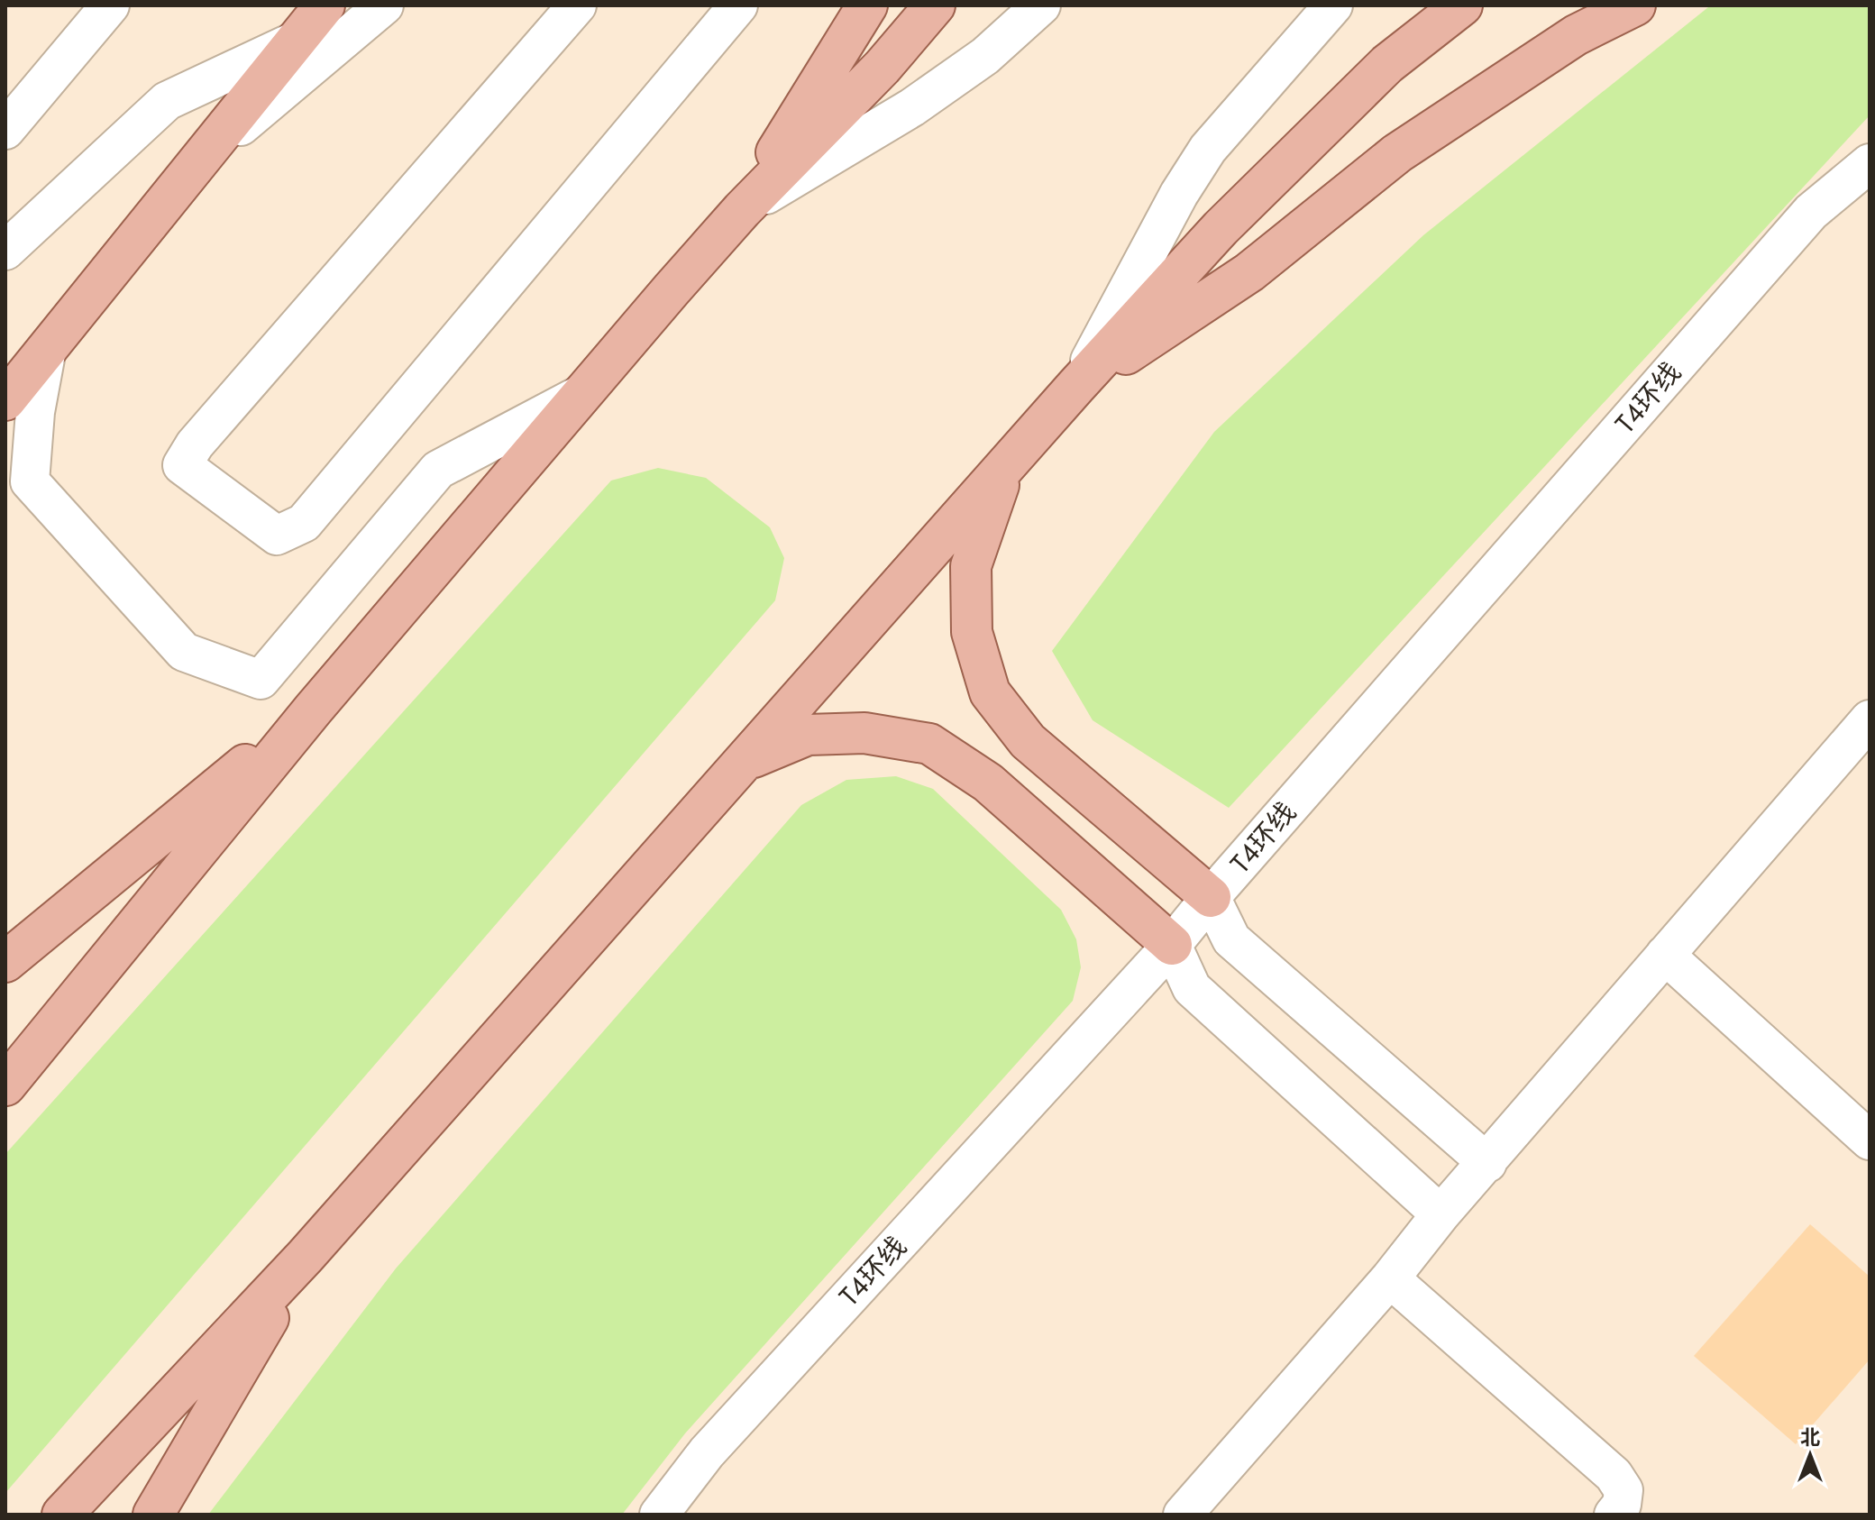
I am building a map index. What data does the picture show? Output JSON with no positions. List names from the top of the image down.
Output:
{
  "streets": {
    "street": ["T4环线"]
  },
  "north": "top"
}
